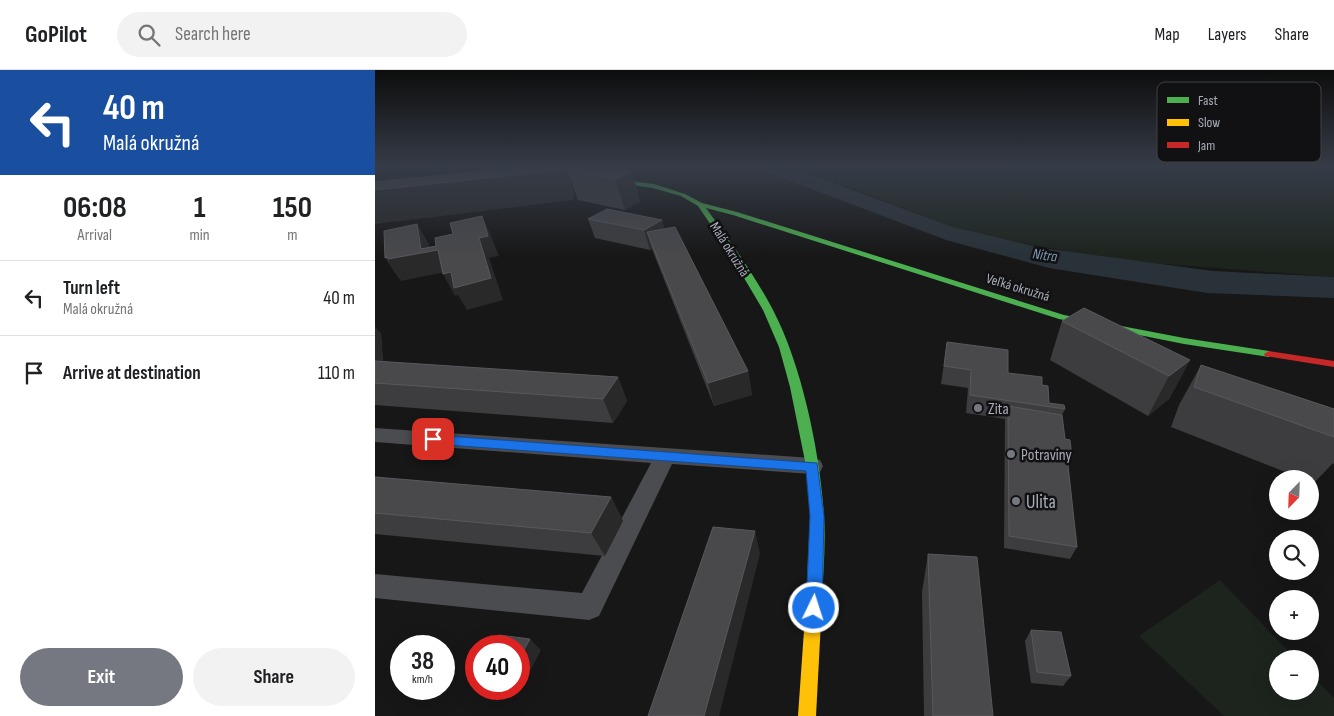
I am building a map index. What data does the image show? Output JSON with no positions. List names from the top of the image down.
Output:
{
  "streets": {
    "street": ["Malá okružná", "Veľká okružná"]
  },
  "crossings": [
    ["Malá okružná", "Veľká okružná"]
  ],
  "water": ["Nitra"],
  "places": ["Zita", "Potraviny", "Ulita"],
  "legend": ["Fast", "Slow", "Jam"],
  "north": "bottom left",
  "page": {
    "header": "GoPilot",
    "search": "Search here",
    "nav": ["Map", "Layers", "Share"],
    "turn": ["40 m", "Malá okružná"],
    "eta": [
      "06:08",
      "Arrival",
      "1",
      "min",
      "150",
      "m"
    ],
    "list": [
      {
        "name": "Turn left",
        "note": "Malá okružná",
        "value": "40 m"
      },
      {
        "name": "Arrive at destination",
        "value": "110 m"
      }
    ],
    "map_buttons": ["+", "−"],
    "speed": "38 km/h",
    "limit": "40",
    "buttons": ["Exit", "Share"]
  }
}
